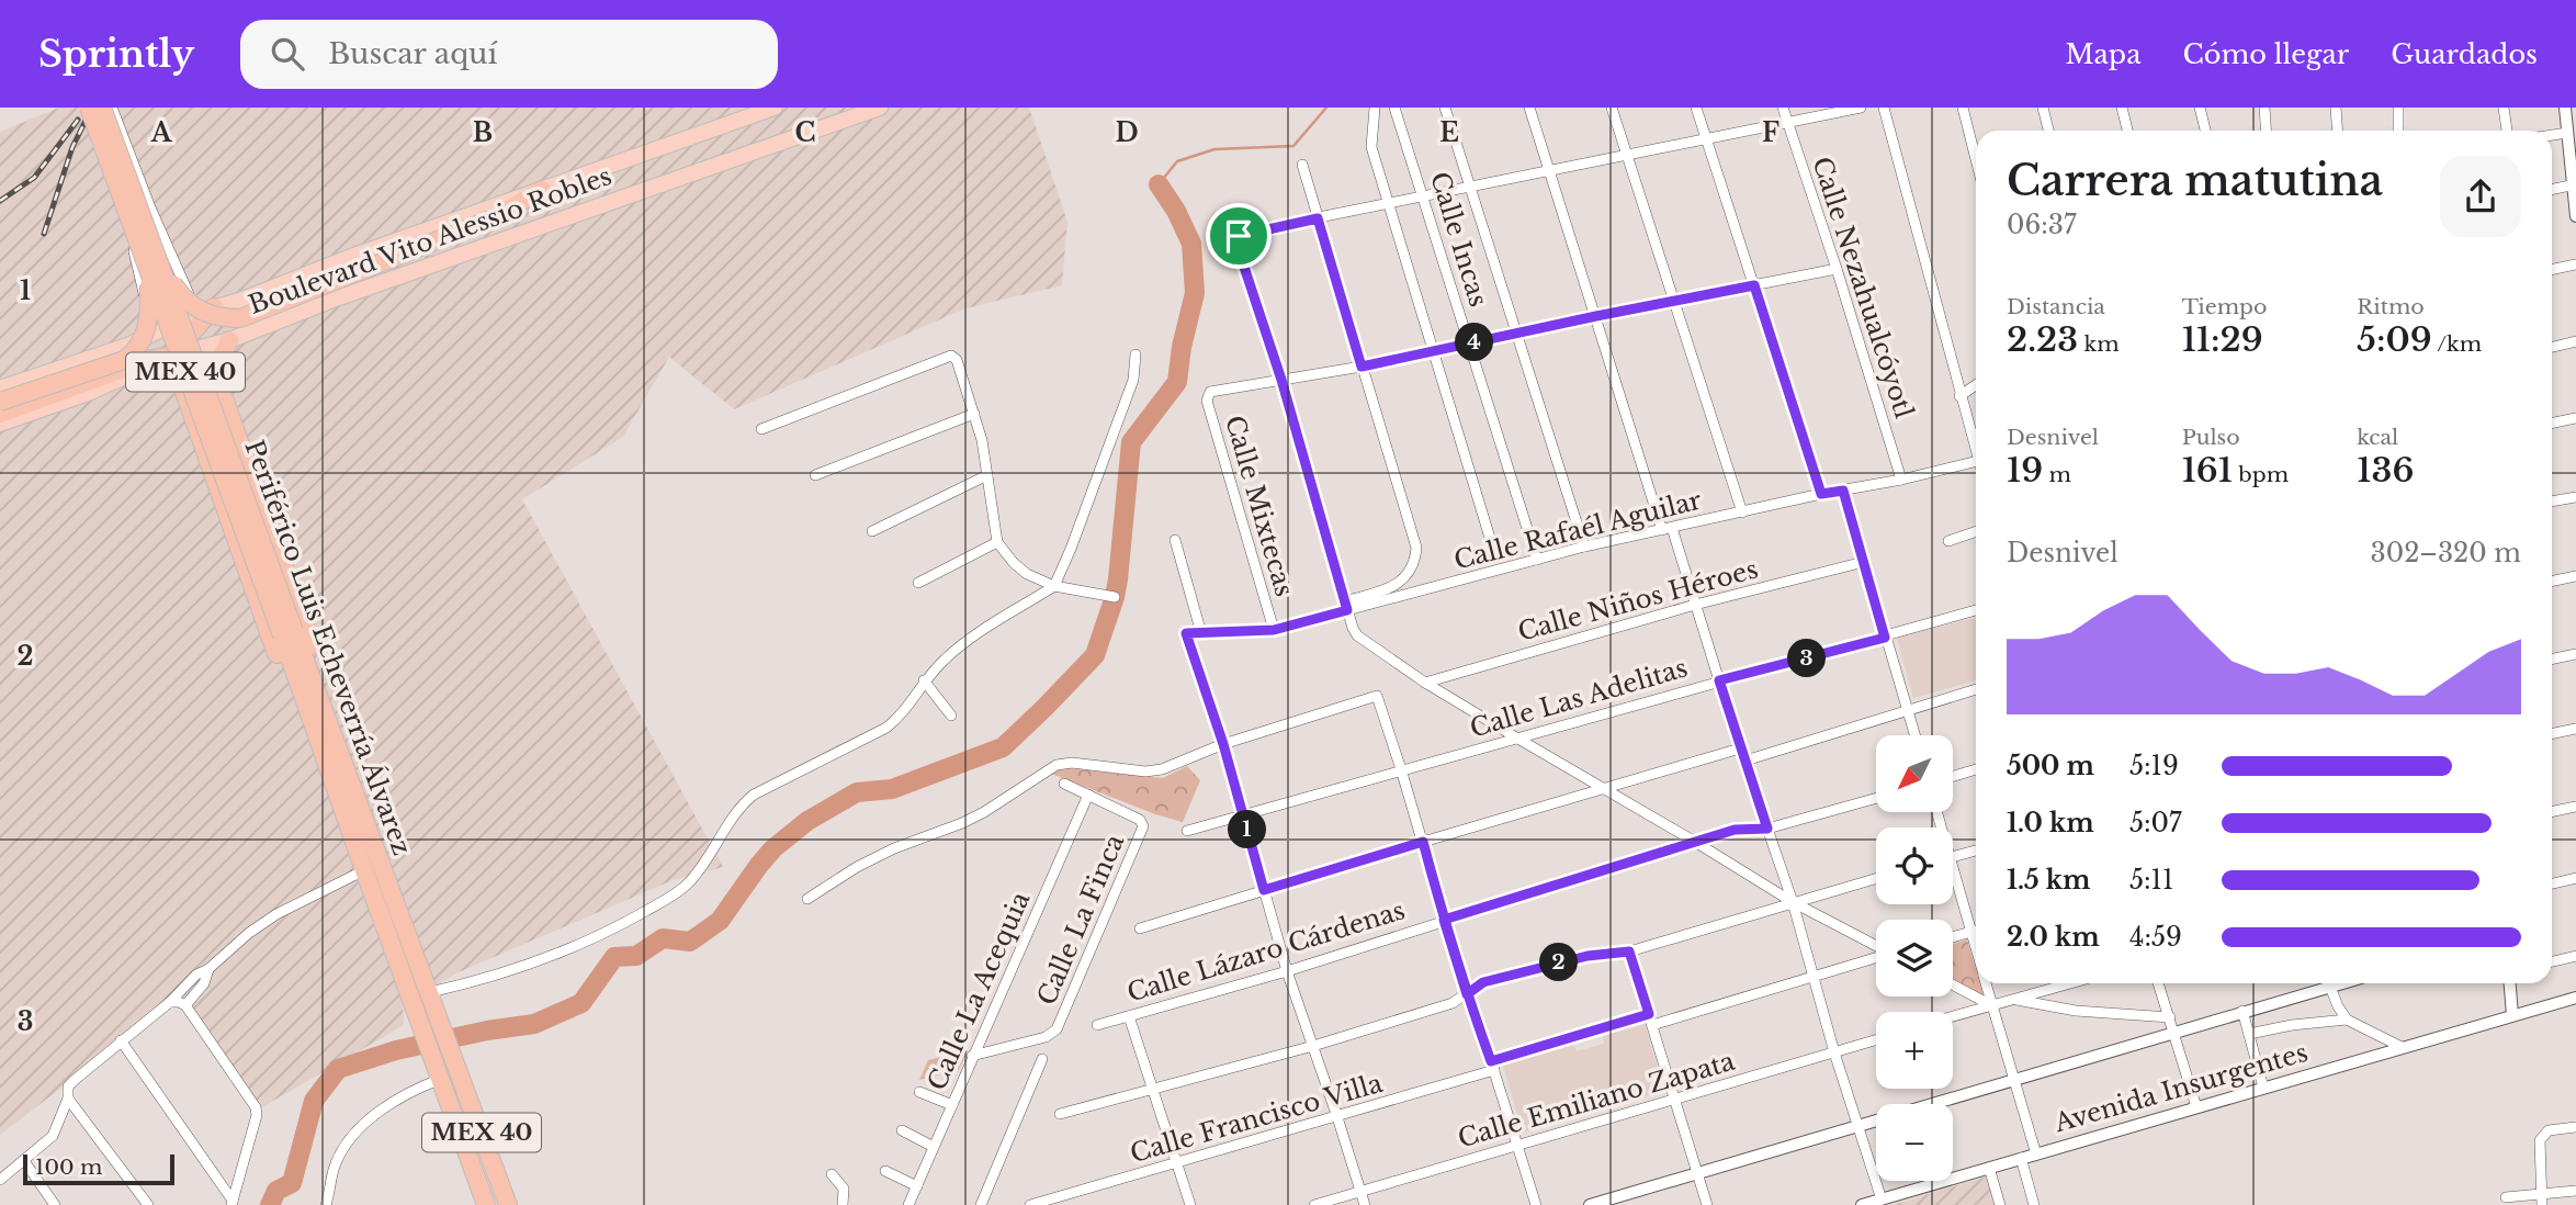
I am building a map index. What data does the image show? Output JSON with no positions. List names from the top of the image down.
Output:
{
  "streets": {
    "highway": ["MEX 40", "Periférico Luis Echeverría Álvarez"],
    "main road": ["Boulevard Vito Alessio Robles"],
    "street": [
      "Calle Incas",
      "Calle Nezahualcóyotl",
      "Calle Mixtecas",
      "Calle Rafaél Aguilar",
      "Calle Niños Héroes",
      "Calle Las Adelitas",
      "Calle La Finca",
      "Calle Lázaro Cárdenas",
      "Calle La Acequia",
      "Avenida Insurgentes",
      "Calle Emiliano Zapata",
      "Calle Francisco Villa"
    ]
  },
  "crossings": [
    ["Calle Incas", "Calle Rafaél Aguilar"],
    ["Calle Nezahualcóyotl", "Calle Rafaél Aguilar"],
    ["Calle Mixtecas", "Calle Rafaél Aguilar"],
    ["Calle La Finca", "Calle La Acequia"]
  ],
  "scale_bar": "100 m",
  "north": "bottom left",
  "page": {
    "header": "Sprintly",
    "search": "Buscar aquí",
    "nav": ["Mapa", "Cómo llegar", "Guardados"],
    "heading": ["Carrera matutina", "06:37"],
    "stats": [
      ["Distancia", "2.23 km"],
      ["Tiempo", "11:29"],
      ["Ritmo", "5:09 /km"],
      ["Desnivel", "19 m"],
      ["Pulso", "161 bpm"],
      ["kcal", "136"]
    ],
    "pins": [
      "4",
      "3",
      "1",
      "2"
    ],
    "chart": ["Desnivel", "302–320 m"],
    "map_buttons": ["+", "−"],
    "list": [
      {
        "name": "500 m",
        "note": "5:19"
      },
      {
        "name": "1.0 km",
        "note": "5:07"
      },
      {
        "name": "1.5 km",
        "note": "5:11"
      },
      {
        "name": "2.0 km",
        "note": "4:59"
      }
    ],
    "scale": "100 m"
  },
  "grid": {
    "columns": [
      "A",
      "B",
      "C",
      "D",
      "E",
      "F"
    ],
    "rows": ["1", "2", "3"]
  }
}
